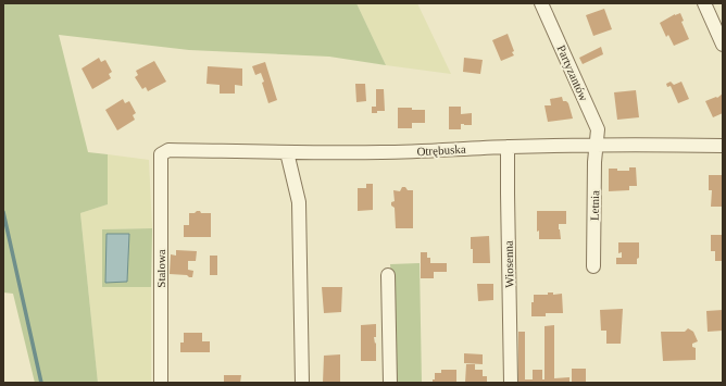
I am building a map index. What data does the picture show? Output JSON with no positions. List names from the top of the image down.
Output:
{
  "streets": {
    "street": [
      "Partyzantów",
      "Otrębuska",
      "Letnia",
      "Wiosenna",
      "Stalowa"
    ]
  },
  "crossings": [
    ["Partyzantów", "Otrębuska"],
    ["Partyzantów", "Letnia"],
    ["Otrębuska", "Letnia"],
    ["Otrębuska", "Wiosenna"],
    ["Otrębuska", "Stalowa"]
  ]
}
